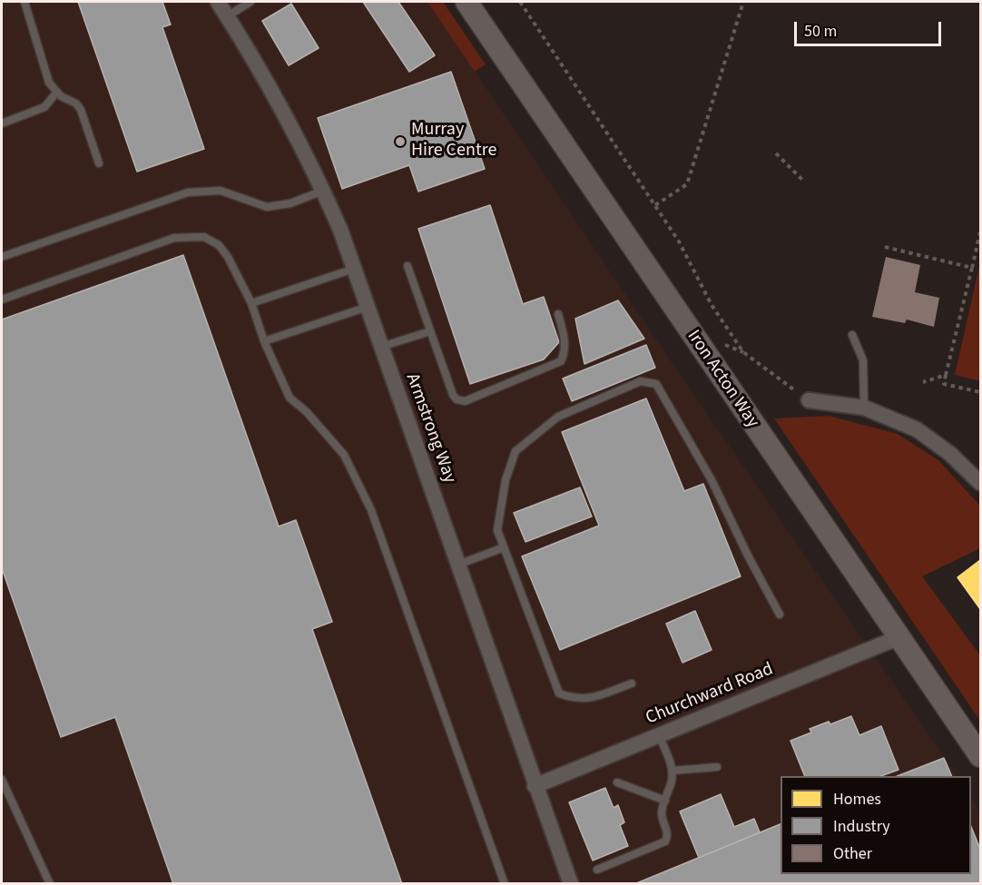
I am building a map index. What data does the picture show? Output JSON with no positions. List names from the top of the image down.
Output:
{
  "streets": {
    "main road": ["Iron Acton Way"],
    "street": ["Armstrong Way", "Churchward Road"]
  },
  "crossings": [
    ["Iron Acton Way", "Churchward Road"],
    ["Armstrong Way", "Churchward Road"]
  ],
  "places": ["Murray Hire Centre"],
  "legend": ["Homes", "Industry", "Other"],
  "scale_bar": "50 m"
}
